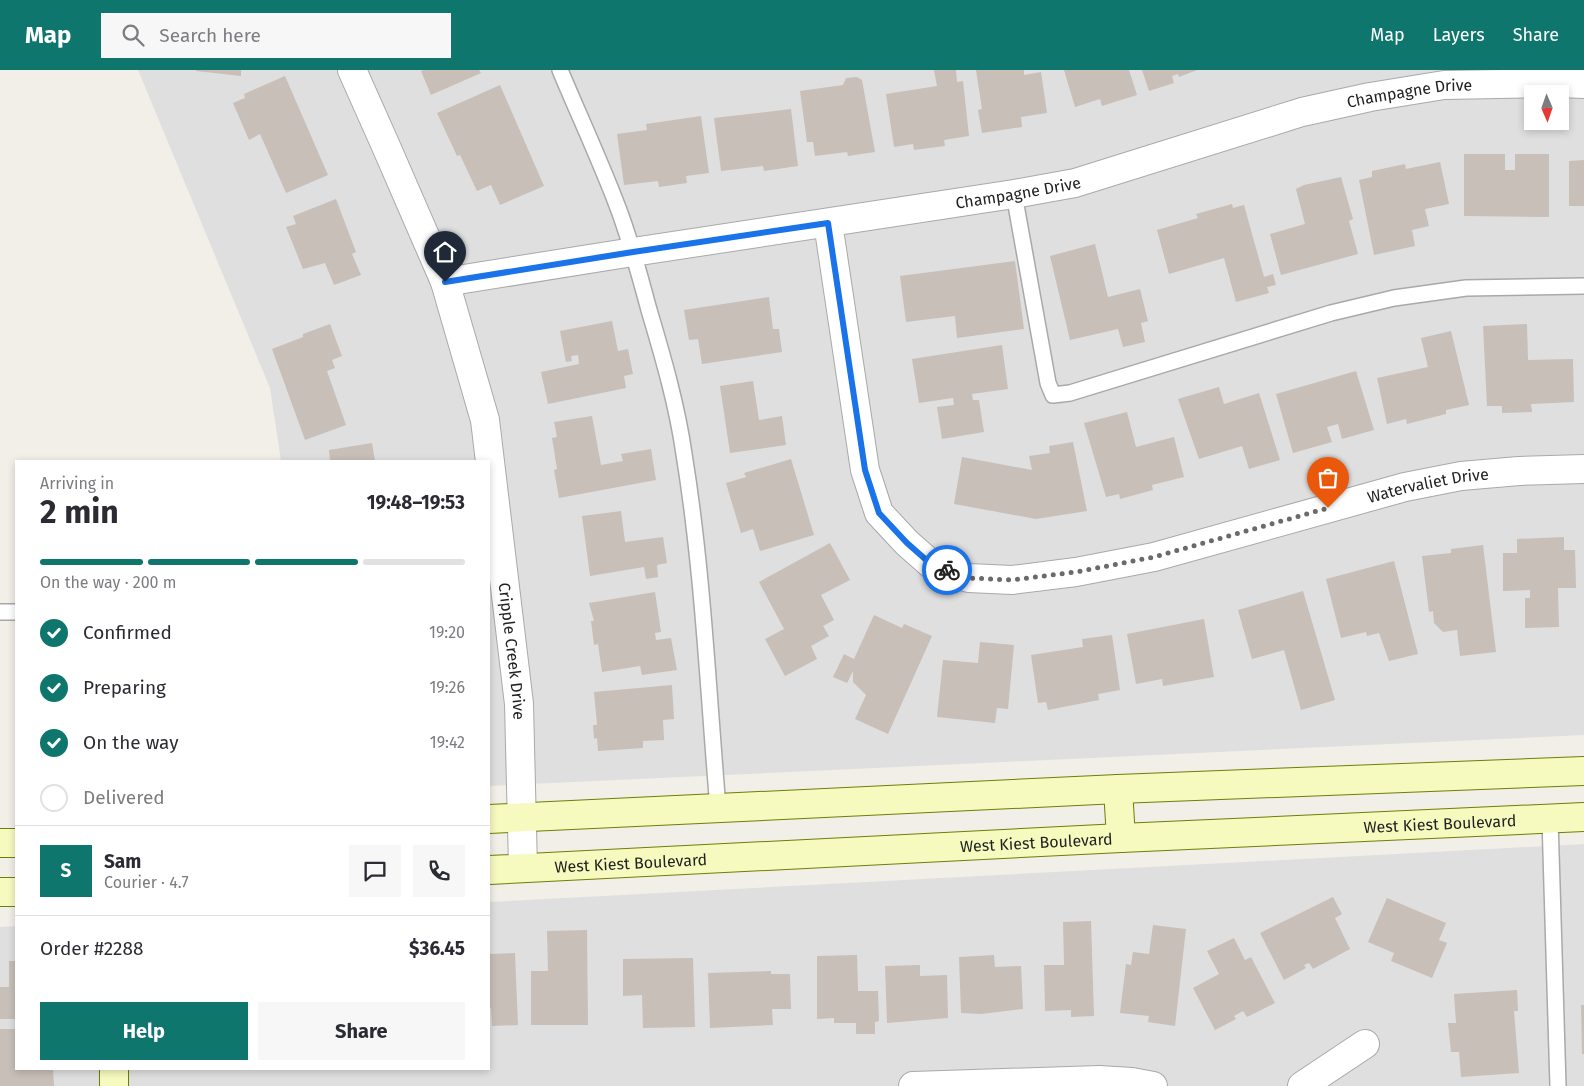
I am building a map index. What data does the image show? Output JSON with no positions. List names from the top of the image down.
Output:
{
  "streets": {
    "main road": ["West Kiest Boulevard"],
    "street": ["Champagne Drive", "Watervaliet Drive", "Cripple Creek Drive"]
  },
  "crossings": [
    ["Champagne Drive", "Watervaliet Drive"],
    ["Champagne Drive", "Cripple Creek Drive"],
    ["Cripple Creek Drive", "West Kiest Boulevard"]
  ],
  "north": "bottom",
  "page": {
    "header": "Map",
    "search": "Search here",
    "nav": ["Map", "Layers", "Share"],
    "heading": ["2 min", "Arriving in", "19:48–19:53"],
    "panel": [
      "Sam",
      "Courier · 4.7",
      "Order #2288",
      "$36.45"
    ],
    "bar": "On the way · 200 m",
    "list": [
      ["Confirmed", "19:20"],
      ["Preparing", "19:26"],
      ["On the way", "19:42"],
      "Delivered"
    ],
    "round": "S",
    "buttons": ["Help", "Share"]
  }
}
